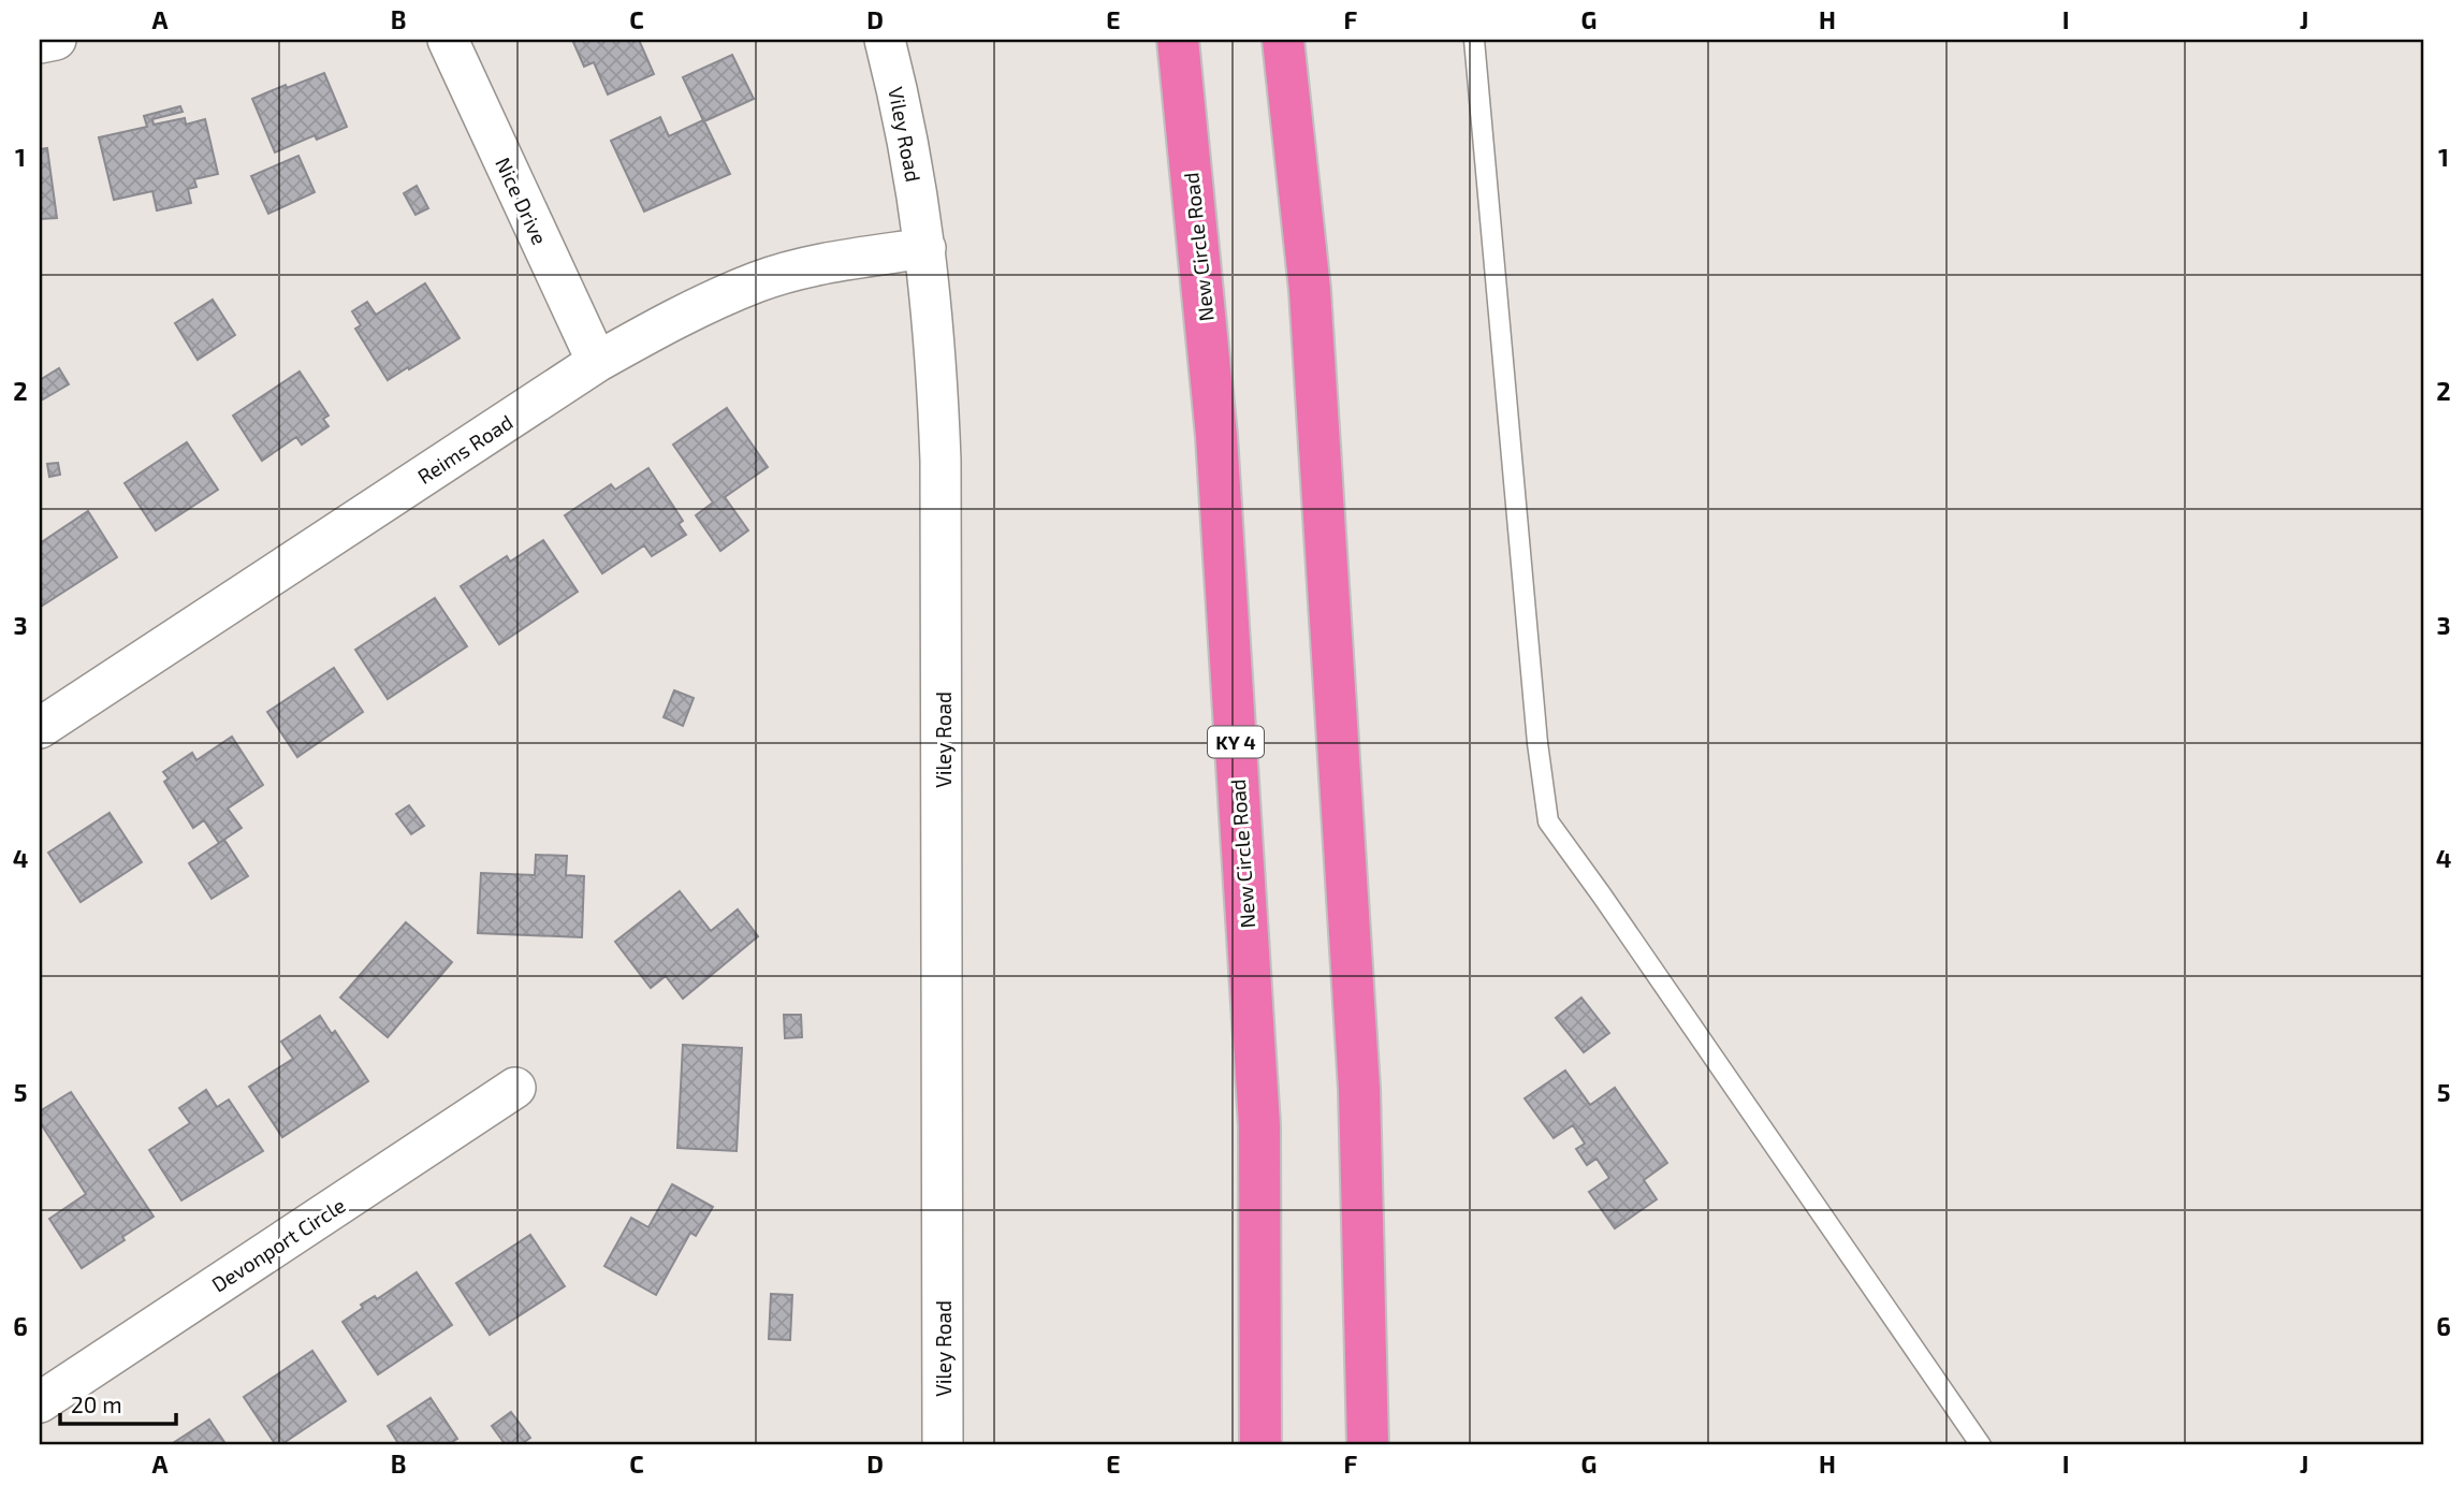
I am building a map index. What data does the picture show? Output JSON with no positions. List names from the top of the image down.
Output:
{
  "streets": {
    "highway": ["New Circle Road", "KY 4"],
    "street": [
      "Viley Road",
      "Nice Drive",
      "Reims Road",
      "Devonport Circle"
    ]
  },
  "crossings": [
    ["Viley Road", "Reims Road"],
    ["Nice Drive", "Reims Road"]
  ],
  "scale_bar": "20 m",
  "grid": {
    "columns": [
      "A",
      "B",
      "C",
      "D",
      "E",
      "F",
      "G",
      "H",
      "I",
      "J"
    ],
    "rows": [
      "1",
      "2",
      "3",
      "4",
      "5",
      "6"
    ]
  }
}
